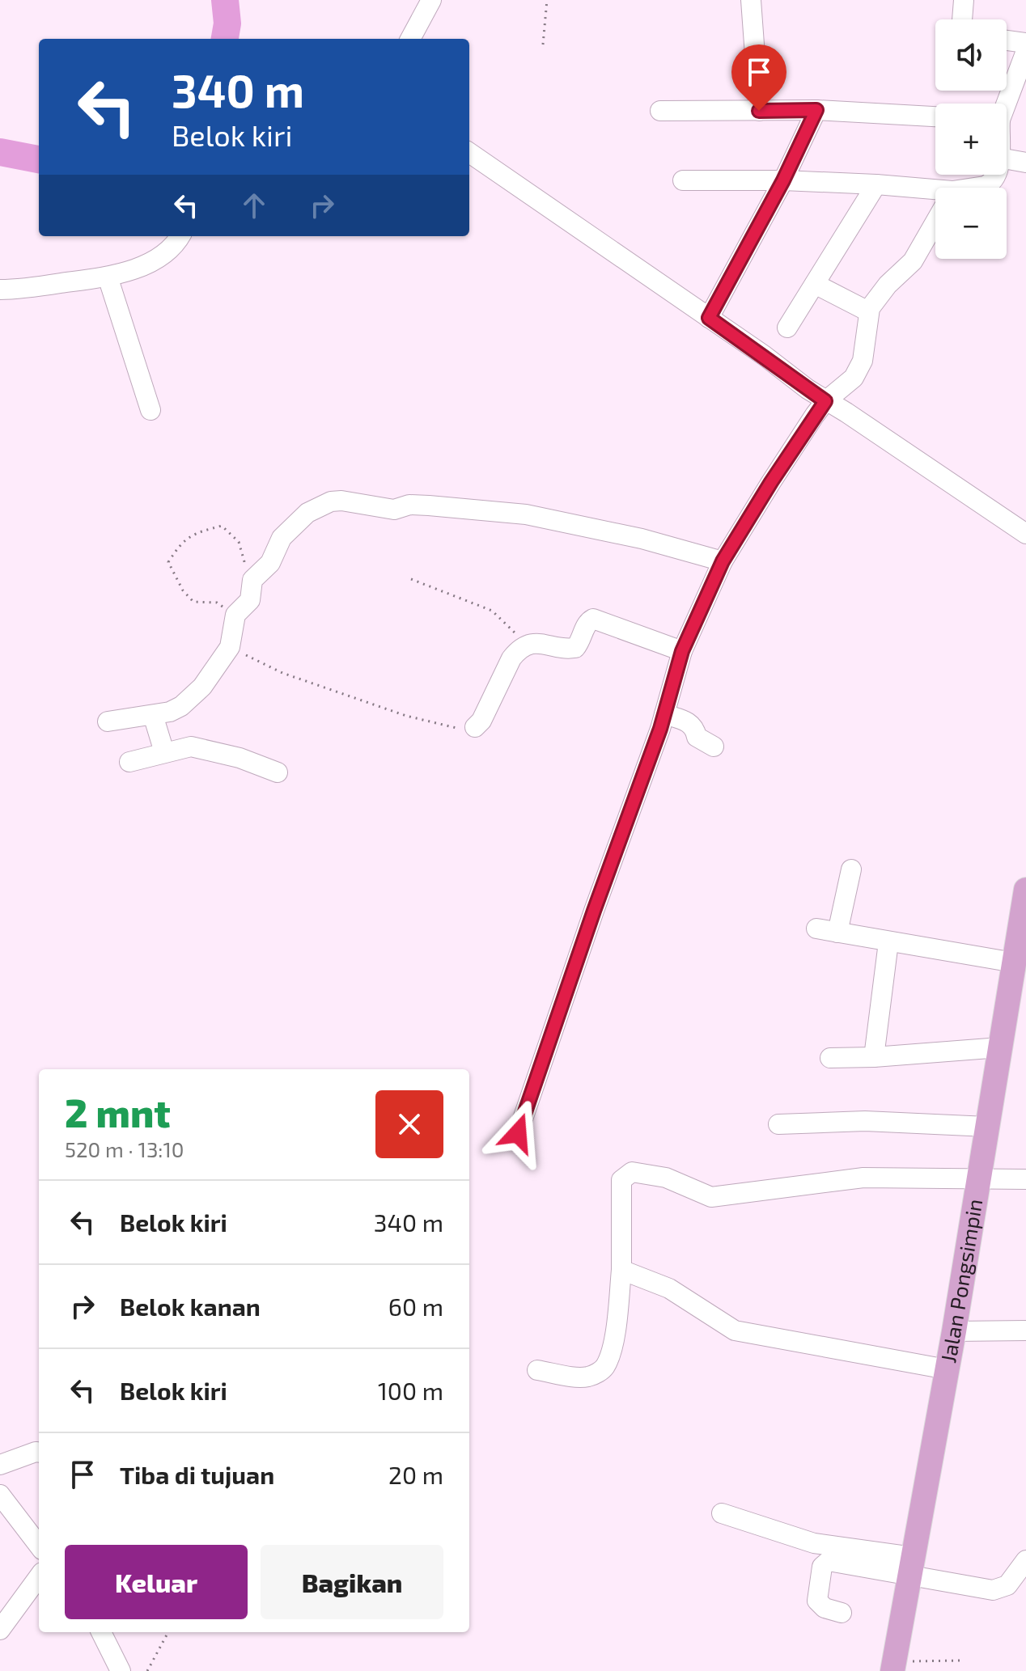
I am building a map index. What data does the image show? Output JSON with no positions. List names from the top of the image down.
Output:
{
  "streets": {
    "main road": ["Jalan Pongsimpin"]
  },
  "page": {
    "map_buttons": ["+", "−"],
    "turn": ["340 m", "Belok kiri"],
    "heading": ["2 mnt", "520 m · 13:10"],
    "list": [
      {
        "name": "Belok kiri",
        "value": "340 m"
      },
      {
        "name": "Belok kanan",
        "value": "60 m"
      },
      {
        "name": "Belok kiri",
        "value": "100 m"
      },
      {
        "name": "Tiba di tujuan",
        "value": "20 m"
      }
    ],
    "buttons": ["Keluar", "Bagikan"]
  }
}
